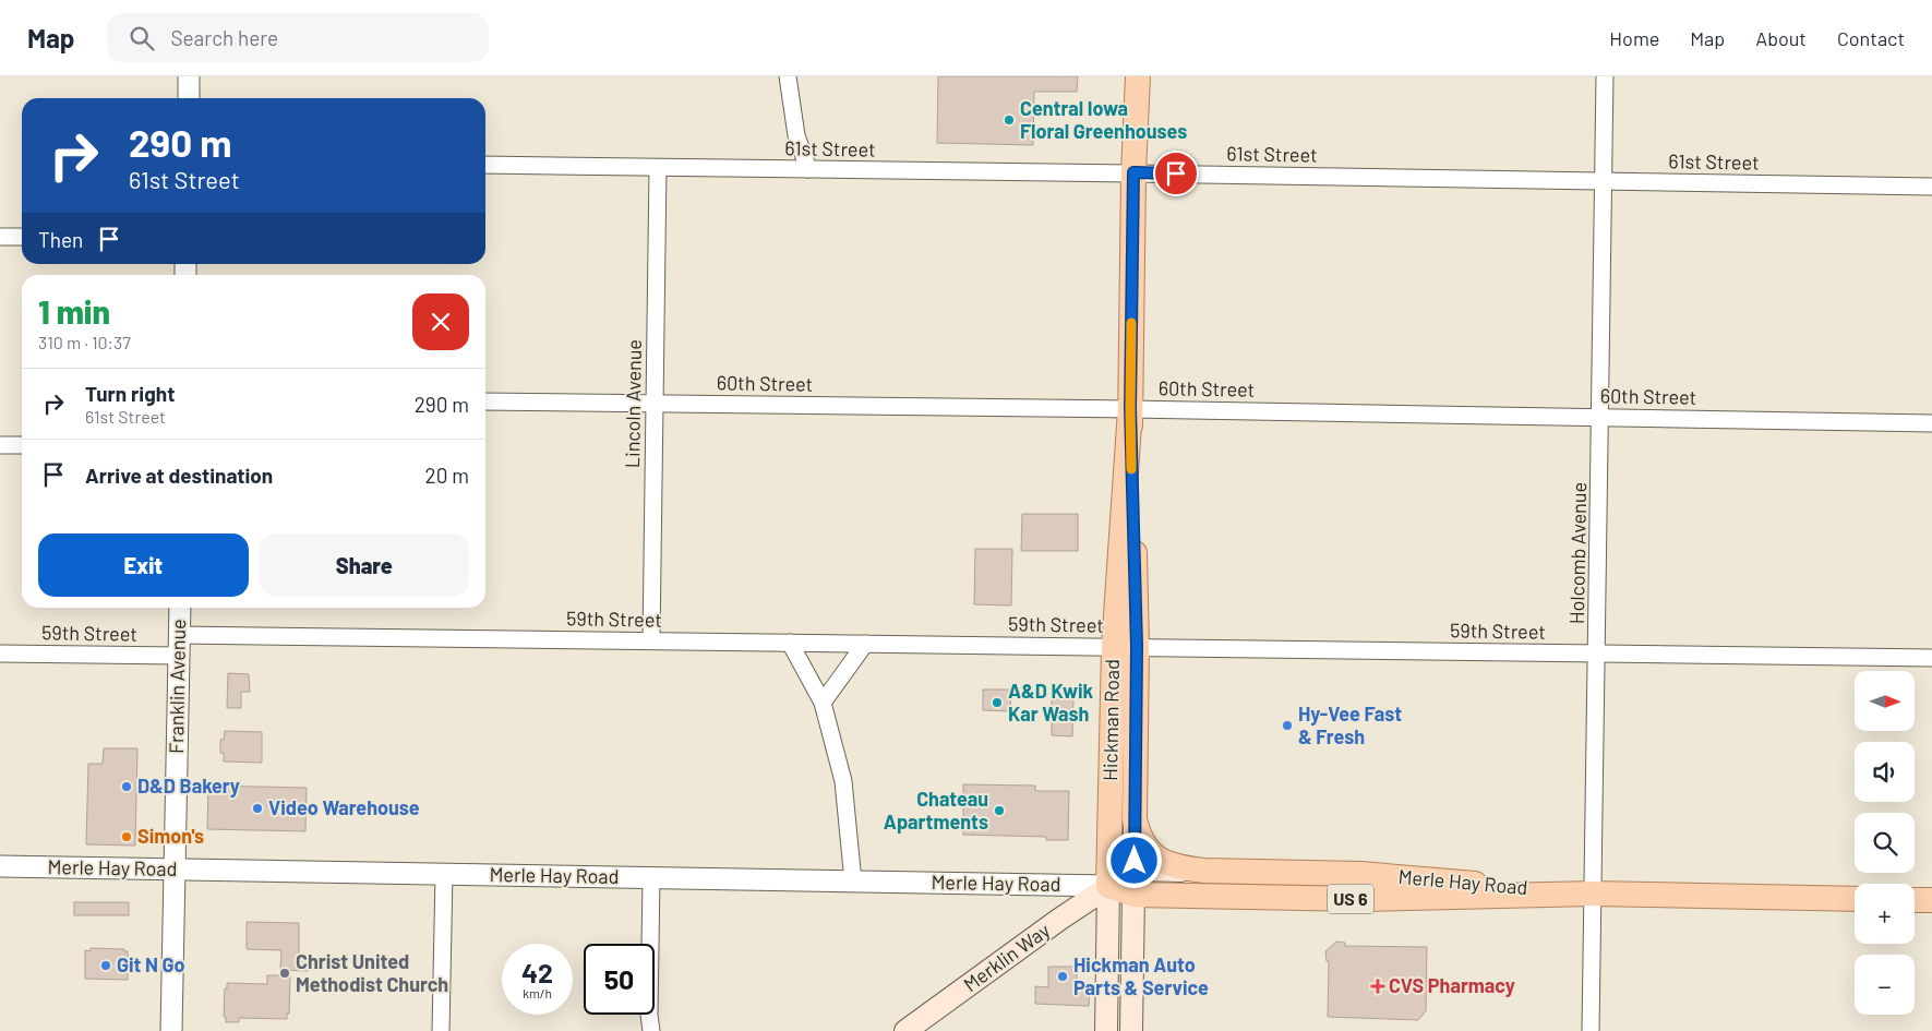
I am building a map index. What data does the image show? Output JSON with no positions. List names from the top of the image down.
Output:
{
  "streets": {
    "main road": [
      "Hickman Road",
      "Merle Hay Road",
      "US 6",
      "Merklin Way"
    ],
    "street": [
      "61st Street",
      "60th Street",
      "Lincoln Avenue",
      "Holcomb Avenue",
      "59th Street",
      "Franklin Avenue"
    ]
  },
  "crossings": [
    ["61st Street", "Lincoln Avenue"],
    ["61st Street", "Holcomb Avenue"],
    ["61st Street", "Hickman Road"],
    ["60th Street", "Lincoln Avenue"],
    ["60th Street", "Holcomb Avenue"],
    ["60th Street", "Hickman Road"],
    ["Lincoln Avenue", "59th Street"],
    ["Holcomb Avenue", "59th Street"],
    ["Holcomb Avenue", "Merle Hay Road"],
    ["59th Street", "Franklin Avenue"],
    ["59th Street", "Hickman Road"],
    ["Franklin Avenue", "Merle Hay Road"],
    ["Hickman Road", "Merle Hay Road"],
    ["Hickman Road", "US 6"],
    ["Hickman Road", "Merklin Way"],
    ["Merle Hay Road", "US 6"],
    ["Merle Hay Road", "Merklin Way"]
  ],
  "places": {
    "other": [
      "Central Iowa Floral Greenhouses",
      "A&D Kwik Kar Wash",
      "Hy-Vee Fast & Fresh",
      "D&D Bakery",
      "Video Warehouse",
      "Chateau Apartments",
      "Simon's",
      "Git N Go",
      "Christ United Methodist Church",
      "Hickman Auto Parts & Service"
    ],
    "health": ["CVS Pharmacy"]
  },
  "north": "right",
  "page": {
    "header": "Map",
    "search": "Search here",
    "nav": [
      "Home",
      "Map",
      "About",
      "Contact"
    ],
    "turn": ["290 m", "61st Street"],
    "then": "Then",
    "heading": ["1 min", "310 m · 10:37"],
    "list": [
      {
        "name": "Turn right",
        "note": "61st Street",
        "value": "290 m"
      },
      {
        "name": "Arrive at destination",
        "value": "20 m"
      }
    ],
    "buttons": ["Exit", "Share"],
    "map_buttons": ["+", "−"],
    "speed": "42 km/h",
    "limit": "50"
  }
}
